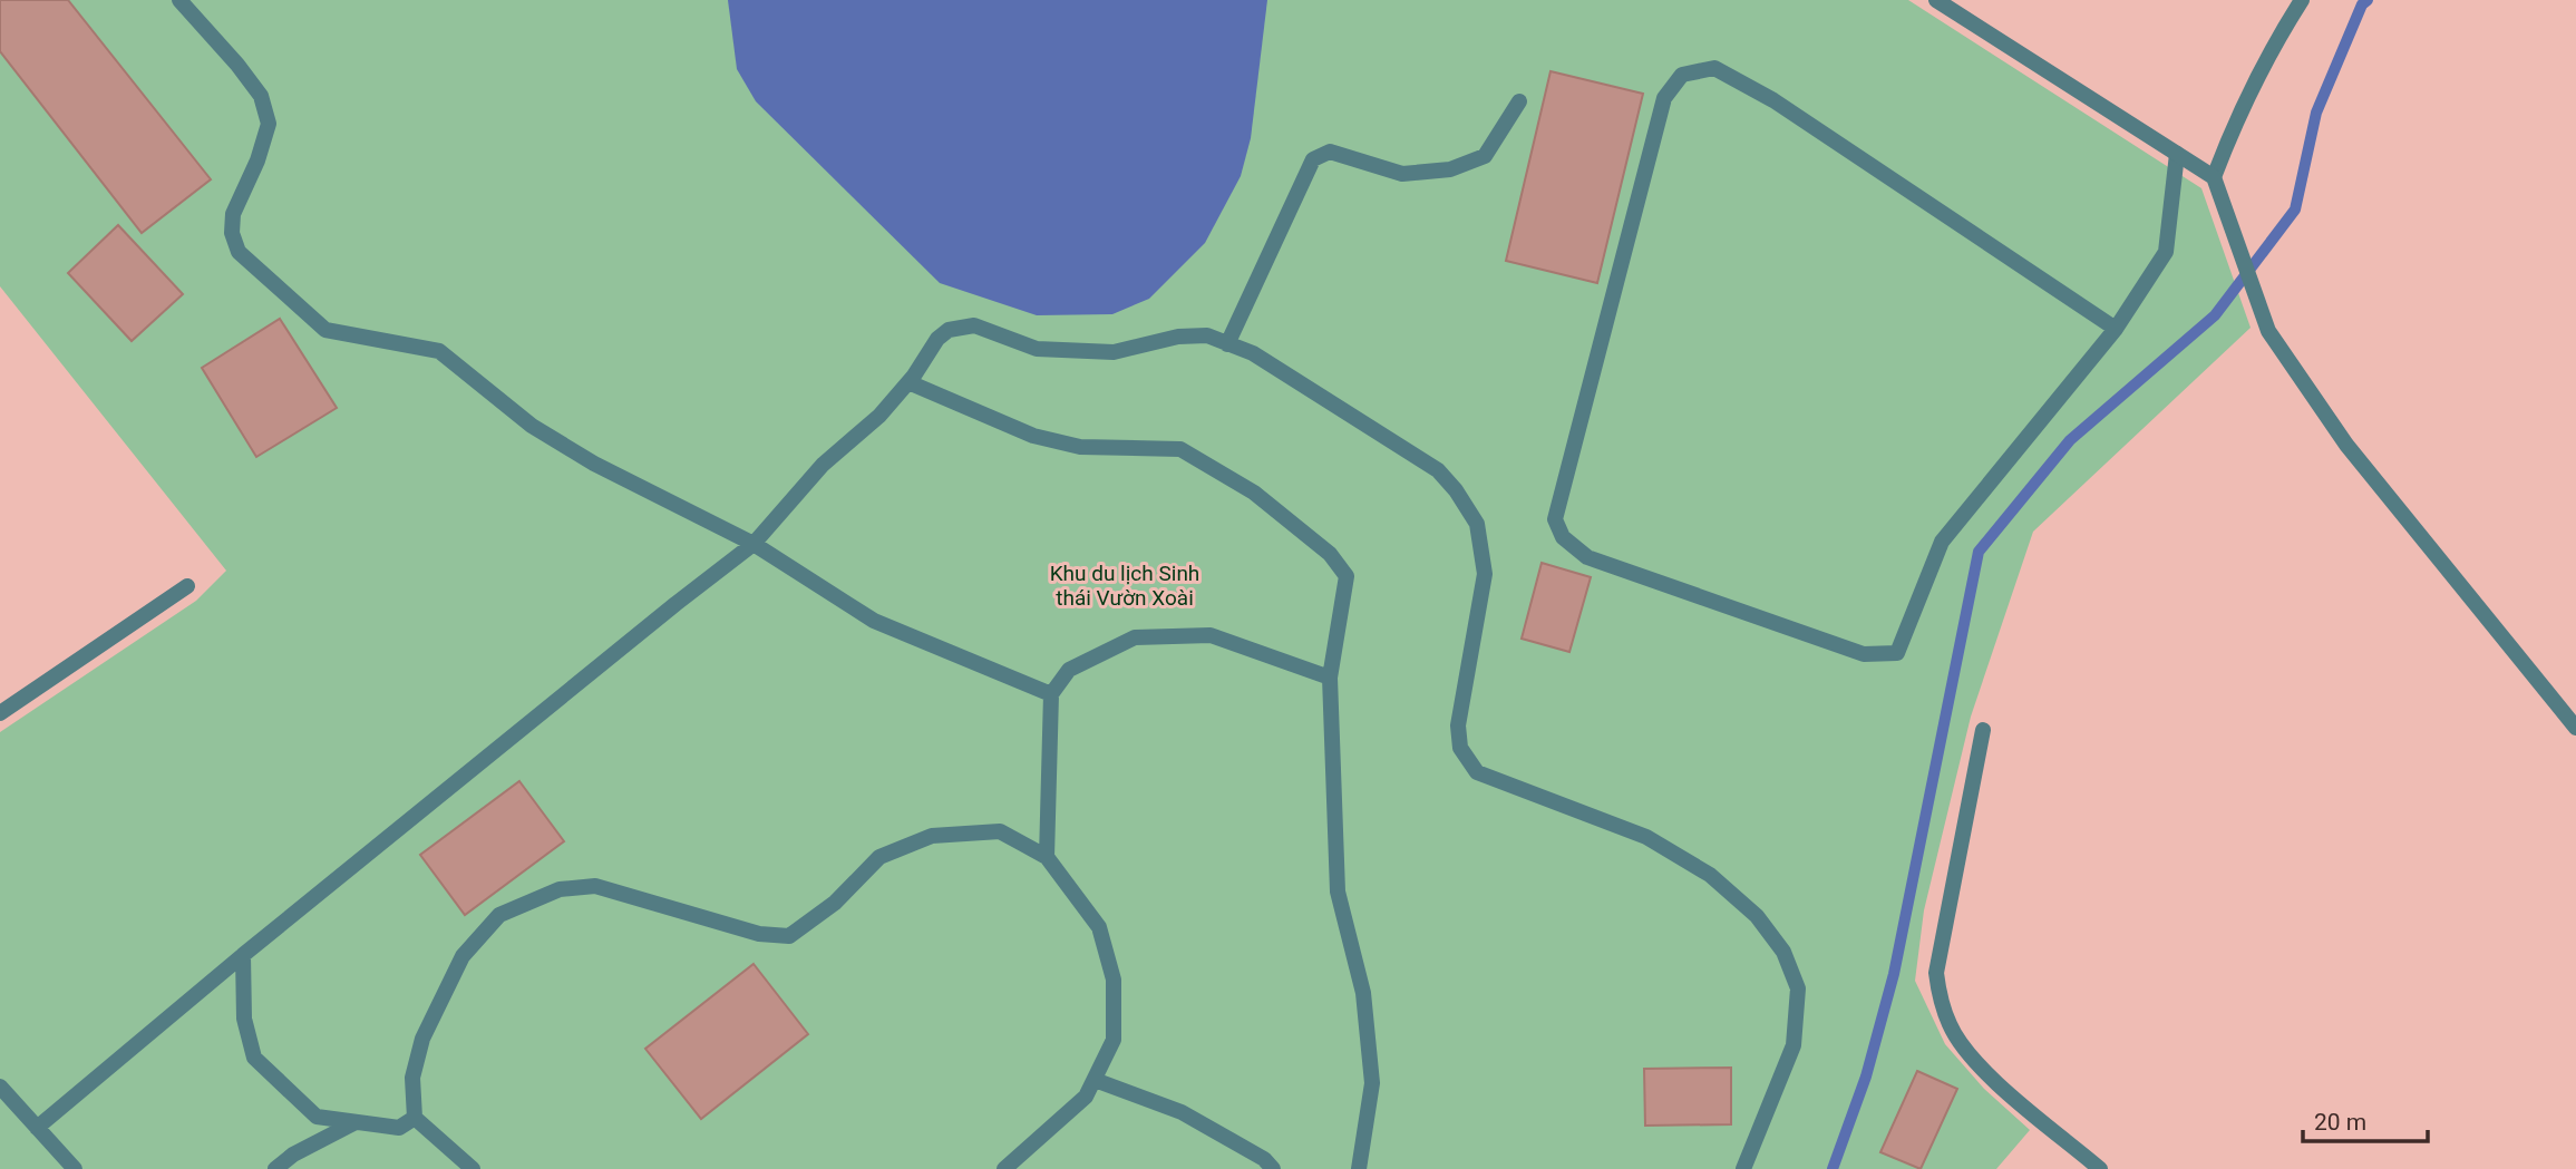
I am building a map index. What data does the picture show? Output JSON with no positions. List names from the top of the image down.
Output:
{
  "parks": ["Khu du lịch Sinh thái Vườn Xoài"],
  "scale_bar": "20 m"
}
